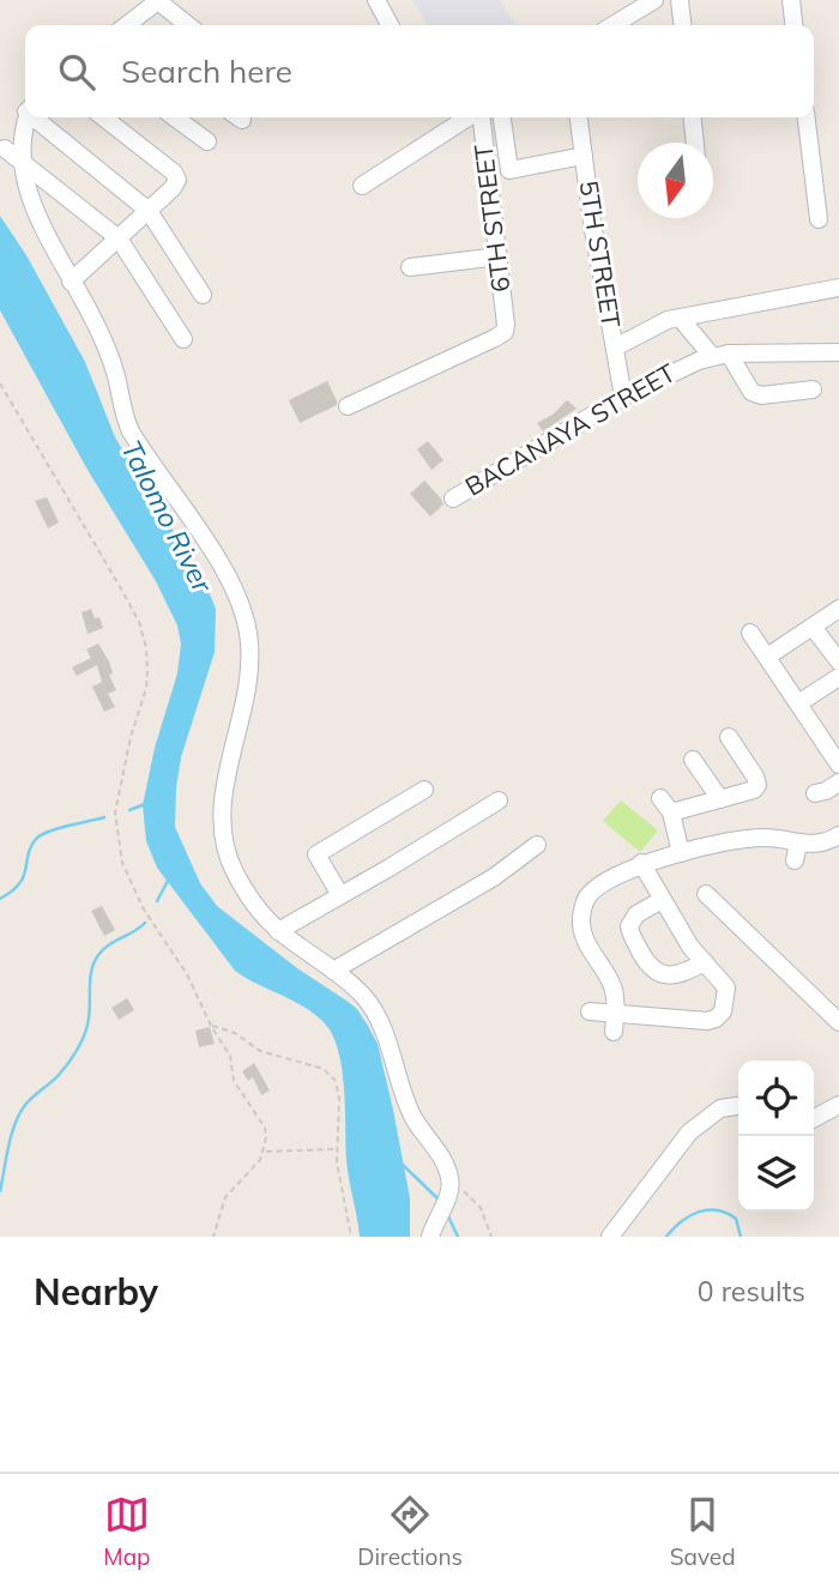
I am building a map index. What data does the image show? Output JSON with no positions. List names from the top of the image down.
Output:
{
  "streets": {
    "street": ["6TH STREET", "5TH STREET", "BACANAYA STREET"]
  },
  "crossings": [
    ["5TH STREET", "BACANAYA STREET"]
  ],
  "water": ["Talomo River"],
  "north": "bottom",
  "page": {
    "search": "Search here",
    "heading": ["Nearby", "0 results"],
    "nav": ["Map", "Directions", "Saved"]
  }
}
